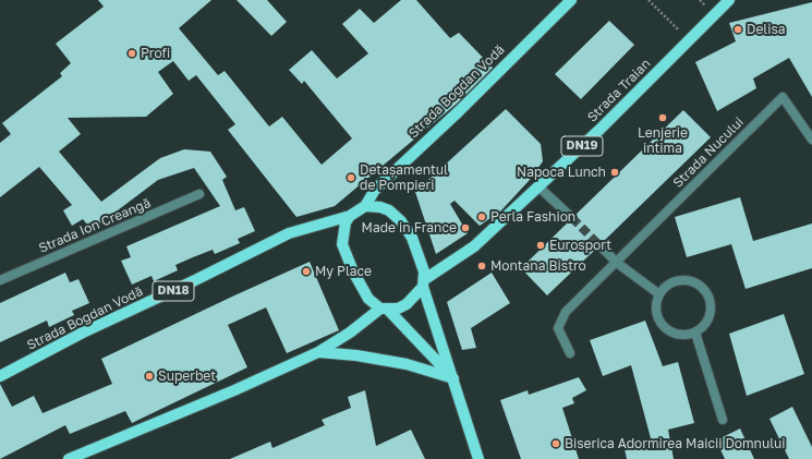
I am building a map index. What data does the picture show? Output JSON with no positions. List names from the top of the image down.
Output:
{
  "streets": {
    "main road": [
      "Strada Traian",
      "Strada Bogdan Vodă",
      "DN19",
      "DN18"
    ],
    "street": ["Strada Nucului", "Strada Ion Creangă"]
  },
  "crossings": [
    ["Strada Traian", "Strada Bogdan Vodă"]
  ],
  "places": [
    "Delisa",
    "Profi",
    "Lenjerie intima",
    "Napoca Lunch",
    "Detașamentul de Pompieri",
    "Perla Fashion",
    "Made in France",
    "Eurosport",
    "Montana Bistro",
    "My Place",
    "Superbet",
    "Biserica Adormirea Maicii Domnului"
  ]
}
